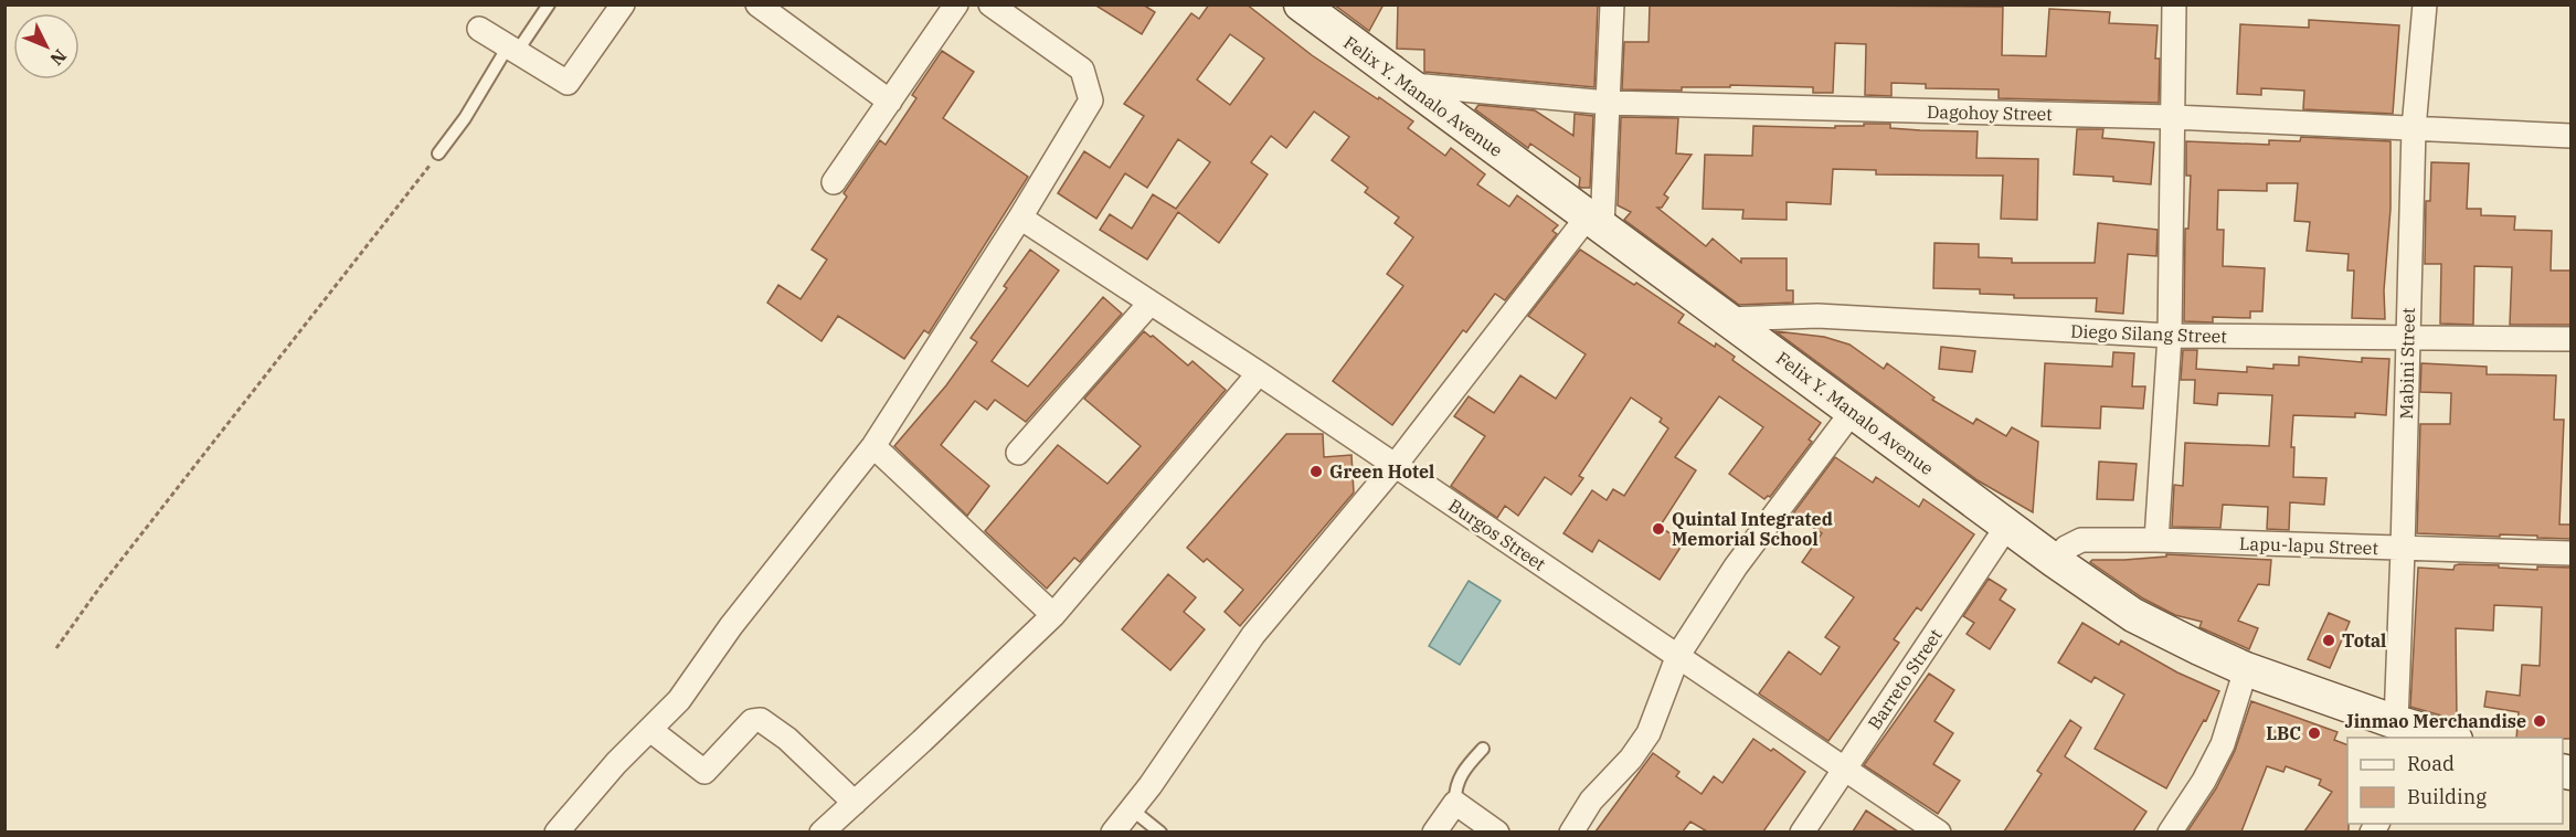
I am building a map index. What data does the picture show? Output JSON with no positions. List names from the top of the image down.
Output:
{
  "streets": {
    "main road": ["Felix Y. Manalo Avenue"],
    "street": [
      "Dagohoy Street",
      "Diego Silang Street",
      "Mabini Street",
      "Burgos Street",
      "Lapu-lapu Street",
      "Barreto Street"
    ]
  },
  "crossings": [
    ["Felix Y. Manalo Avenue", "Dagohoy Street"],
    ["Felix Y. Manalo Avenue", "Diego Silang Street"],
    ["Felix Y. Manalo Avenue", "Mabini Street"],
    ["Felix Y. Manalo Avenue", "Lapu-lapu Street"],
    ["Felix Y. Manalo Avenue", "Barreto Street"],
    ["Dagohoy Street", "Mabini Street"],
    ["Diego Silang Street", "Mabini Street"],
    ["Mabini Street", "Lapu-lapu Street"],
    ["Burgos Street", "Barreto Street"]
  ],
  "places": [
    "Green Hotel",
    "Quintal Integrated Memorial School",
    "Total",
    "Jinmao Merchandise",
    "LBC"
  ],
  "legend": ["Road", "Building"],
  "north": "bottom right"
}
